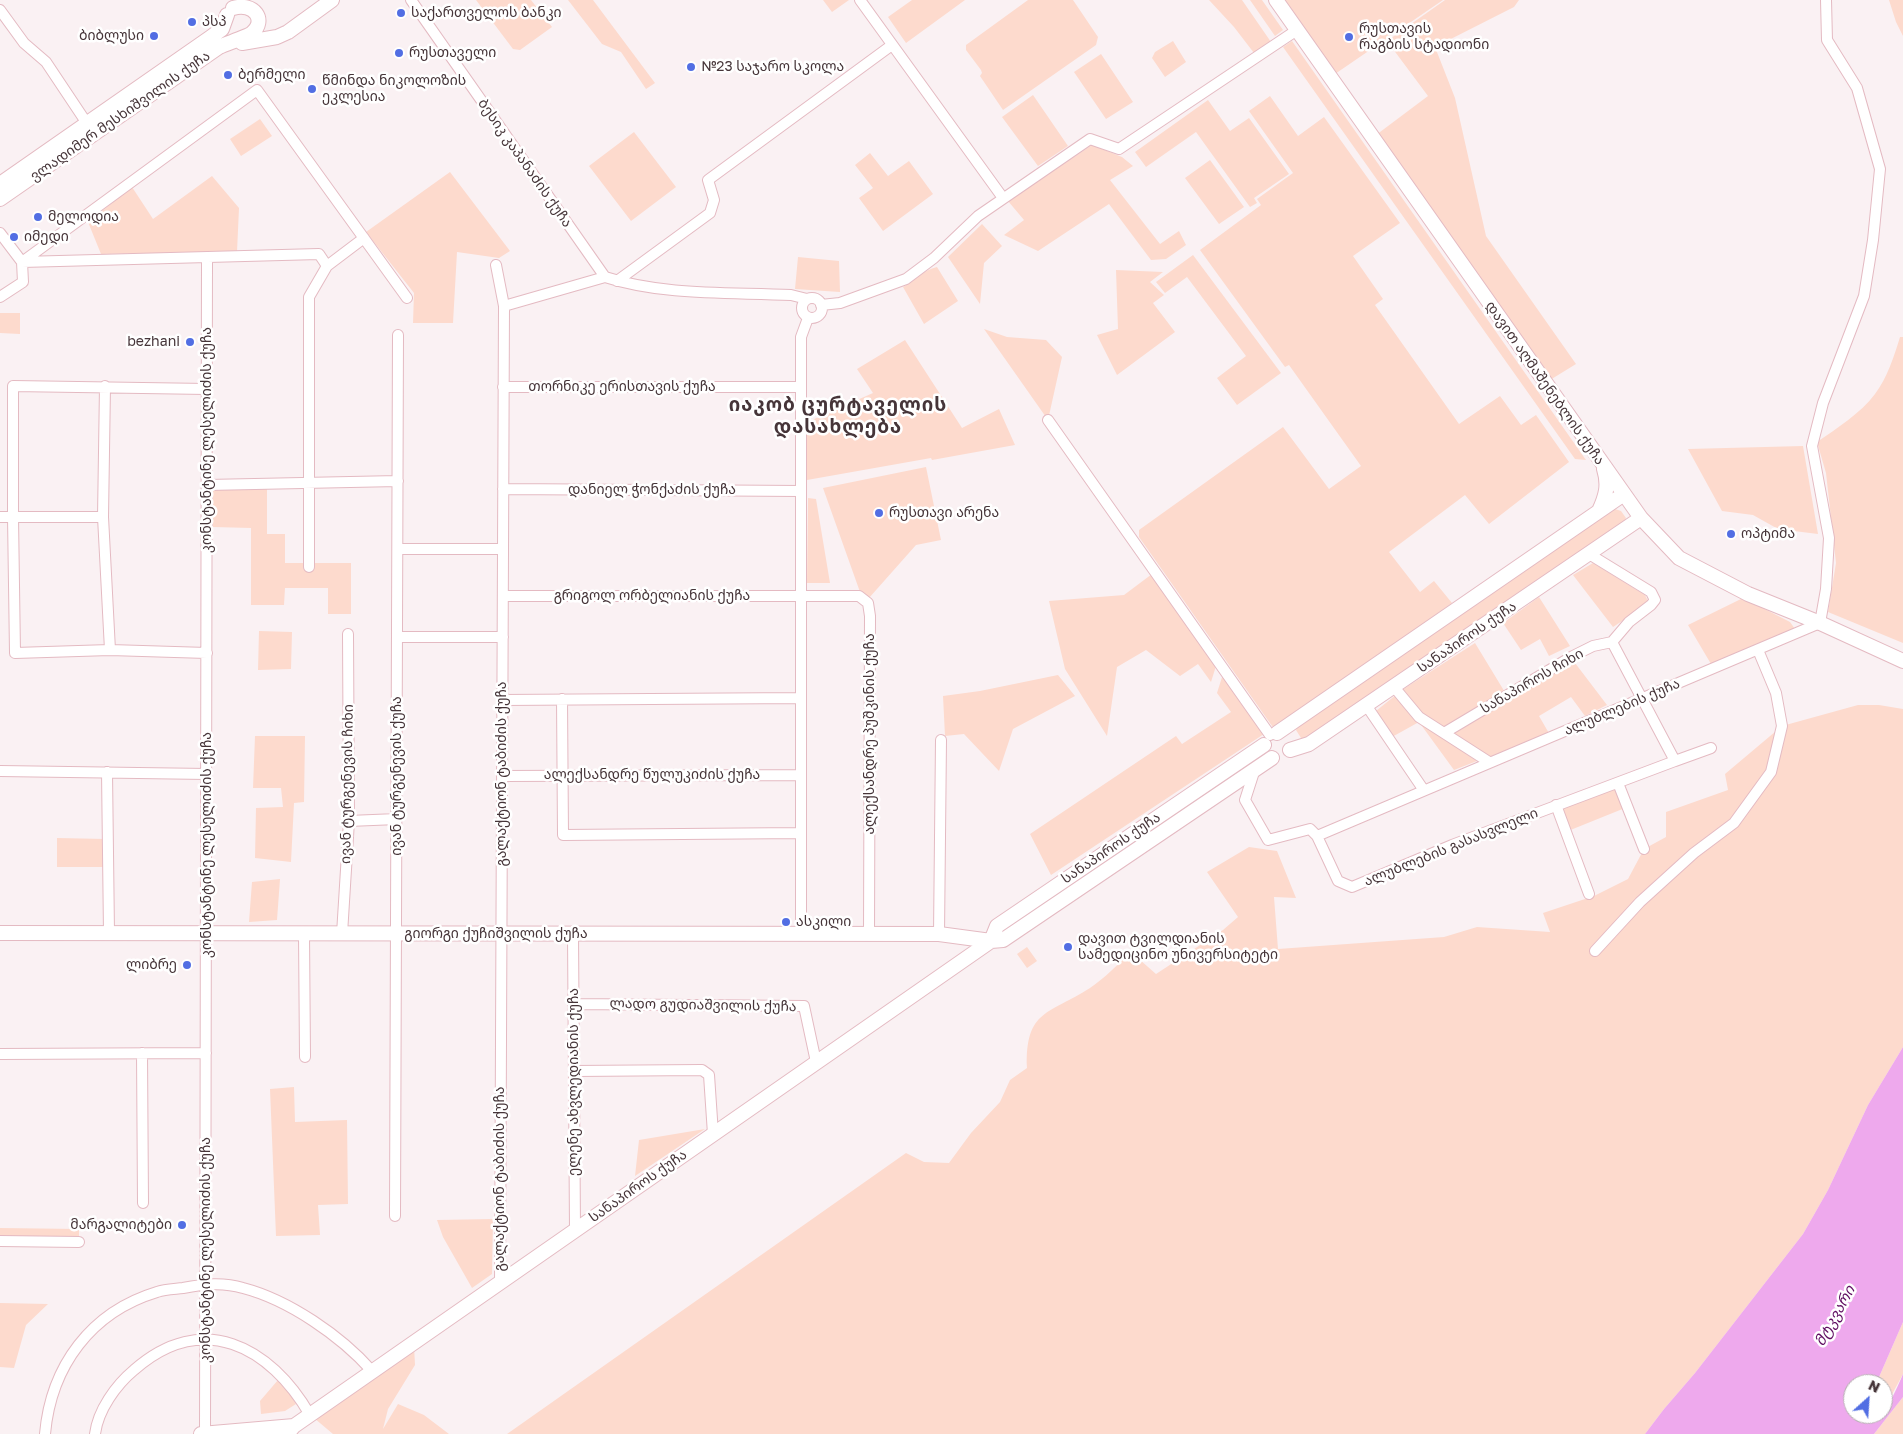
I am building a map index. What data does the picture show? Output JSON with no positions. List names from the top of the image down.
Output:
{
  "streets": {
    "main road": [
      "ვლადიმერ მესხიშვილის ქუჩა",
      "დავით აღმაშენებლის ქუჩა",
      "სანაპიროს ქუჩა",
      "გიორგი ქუჩიშვილის ქუჩა"
    ],
    "street": [
      "ბესიკ კაპანაძის ქუჩა",
      "თორნიკე ერისთავის ქუჩა",
      "კონსტანტინე ლესელიძის ქუჩა",
      "დანიელ ჭონქაძის ქუჩა",
      "გრიგოლ ორბელიანის ქუჩა",
      "სანაპიროს ჩიხი",
      "ალუბლების ქუჩა",
      "ალექსანდრე პუშკინის ქუჩა",
      "გალაქტიონ ტაბიძის ქუჩა",
      "ალექსანდრე წულუკიძის ქუჩა",
      "ივან ტურგენევის ქუჩა",
      "ივან ტურგენევის ჩიხი",
      "ალუბლების გასასვლელი",
      "ლადო გუდიაშვილის ქუჩა",
      "ელენე ახვლედიანის ქუჩა"
    ]
  },
  "crossings": [
    ["დავით აღმაშენებლის ქუჩა", "სანაპიროს ქუჩა"],
    ["დავით აღმაშენებლის ქუჩა", "ალუბლების ქუჩა"],
    ["თორნიკე ერისთავის ქუჩა", "გალაქტიონ ტაბიძის ქუჩა"],
    ["კონსტანტინე ლესელიძის ქუჩა", "გიორგი ქუჩიშვილის ქუჩა"],
    ["დანიელ ჭონქაძის ქუჩა", "გალაქტიონ ტაბიძის ქუჩა"],
    ["გრიგოლ ორბელიანის ქუჩა", "ალექსანდრე პუშკინის ქუჩა"],
    ["გრიგოლ ორბელიანის ქუჩა", "გალაქტიონ ტაბიძის ქუჩა"],
    ["სანაპიროს ქუჩა", "გალაქტიონ ტაბიძის ქუჩა"],
    ["სანაპიროს ქუჩა", "გიორგი ქუჩიშვილის ქუჩა"],
    ["სანაპიროს ქუჩა", "ლადო გუდიაშვილის ქუჩა"],
    ["სანაპიროს ქუჩა", "ელენე ახვლედიანის ქუჩა"],
    ["ალუბლების ქუჩა", "ალუბლების გასასვლელი"],
    ["ალექსანდრე პუშკინის ქუჩა", "გიორგი ქუჩიშვილის ქუჩა"],
    ["გალაქტიონ ტაბიძის ქუჩა", "ალექსანდრე წულუკიძის ქუჩა"],
    ["გალაქტიონ ტაბიძის ქუჩა", "გიორგი ქუჩიშვილის ქუჩა"],
    ["ივან ტურგენევის ქუჩა", "გიორგი ქუჩიშვილის ქუჩა"],
    ["ივან ტურგენევის ჩიხი", "გიორგი ქუჩიშვილის ქუჩა"],
    ["გიორგი ქუჩიშვილის ქუჩა", "ელენე ახვლედიანის ქუჩა"],
    ["ლადო გუდიაშვილის ქუჩა", "ელენე ახვლედიანის ქუჩა"]
  ],
  "districts": ["იაკობ ცურტაველის დასახლება"],
  "water": ["მტკვარი"],
  "places": [
    "საქართველოს ბანკი",
    "პსპ",
    "ბიბლუსი",
    "რუსთავის რაგბის სტადიონი",
    "რუსთაველი",
    "№23 საჯარო სკოლა",
    "ბერმელი",
    "წმინდა ნიკოლოზის ეკლესია",
    "მელოდია",
    "იმედი",
    "bezhani",
    "რუსთავი არენა",
    "ოპტიმა",
    "ასკილი",
    "დავით ტვილდიანის სამედიცინო უნივერსიტეტი",
    "ლიბრე",
    "მარგალიტები"
  ],
  "north": "top right"
}
